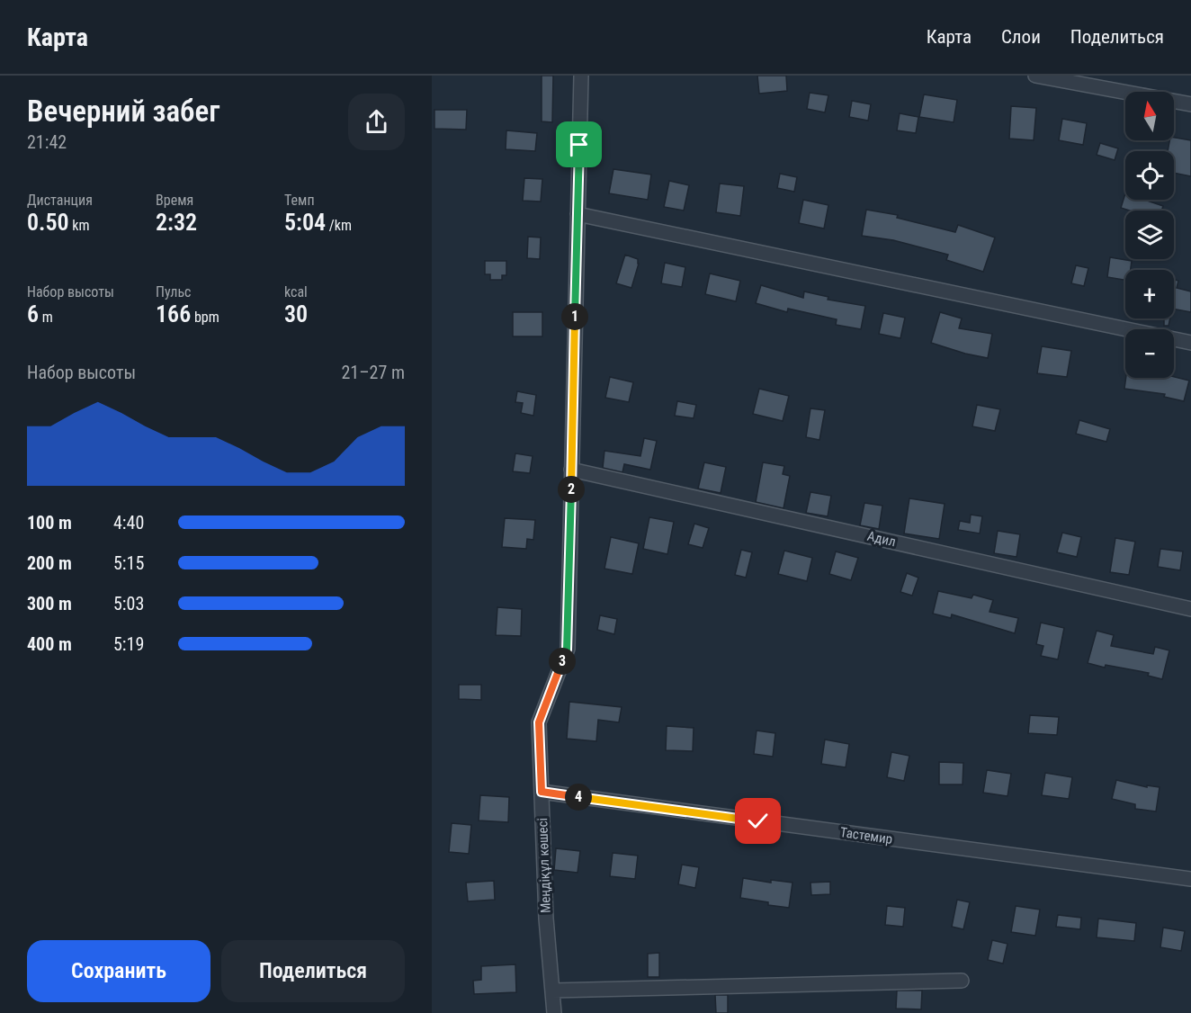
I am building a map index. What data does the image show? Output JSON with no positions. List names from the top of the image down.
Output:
{
  "streets": {
    "street": ["Адил", "Тастемир", "Меңдіқұл көшесі"]
  },
  "crossings": [
    ["Адил", "Меңдіқұл көшесі"],
    ["Тастемир", "Меңдіқұл көшесі"]
  ],
  "north": "top",
  "page": {
    "header": "Карта",
    "nav": ["Карта", "Слои", "Поделиться"],
    "heading": ["Вечерний забег", "21:42"],
    "map_buttons": ["+", "−"],
    "stats": [
      ["Дистанция", "0.50 km"],
      ["Время", "2:32"],
      ["Темп", "5:04 /km"],
      ["Набор высоты", "6 m"],
      ["Пульс", "166 bpm"],
      ["kcal", "30"]
    ],
    "pins": [
      "1",
      "2",
      "3",
      "4"
    ],
    "chart": ["Набор высоты", "21–27 m"],
    "list": [
      {
        "name": "100 m",
        "note": "4:40"
      },
      {
        "name": "200 m",
        "note": "5:15"
      },
      {
        "name": "300 m",
        "note": "5:03"
      },
      {
        "name": "400 m",
        "note": "5:19"
      }
    ],
    "buttons": ["Сохранить", "Поделиться"]
  }
}
